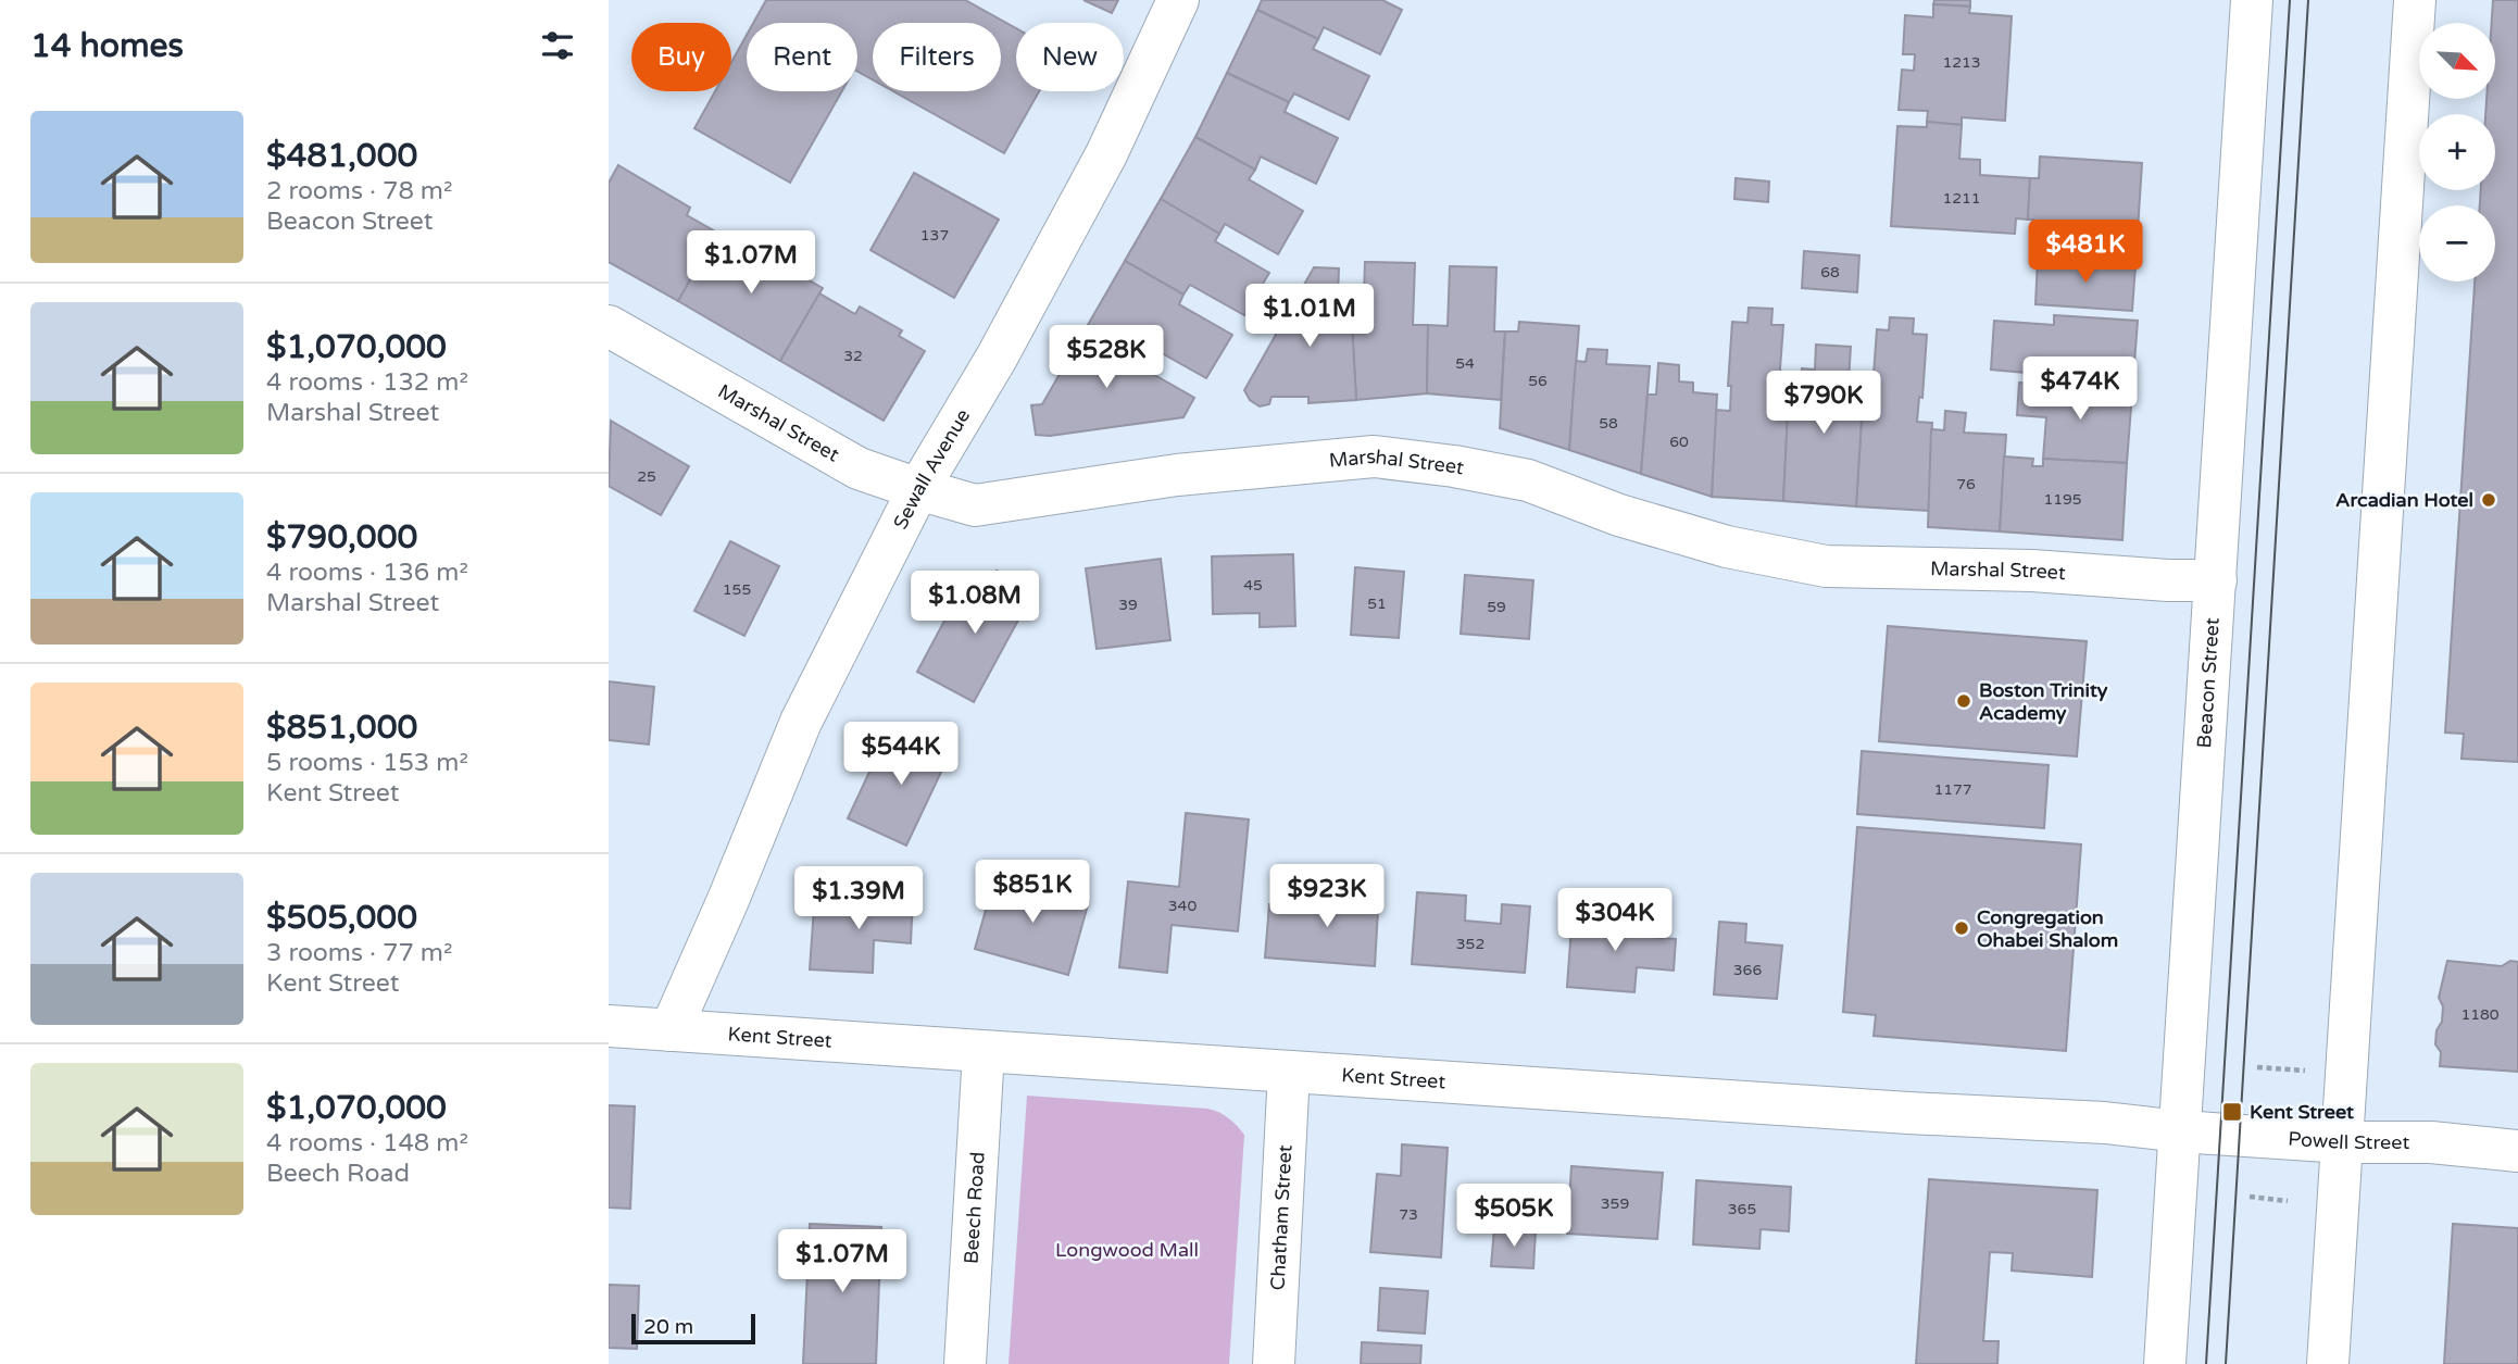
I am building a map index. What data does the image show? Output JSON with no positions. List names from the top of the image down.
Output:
{
  "streets": {
    "street": [
      "Marshal Street",
      "Sewall Avenue",
      "Beacon Street",
      "Kent Street",
      "Powell Street",
      "Beech Road",
      "Chatham Street"
    ]
  },
  "crossings": [
    ["Marshal Street", "Sewall Avenue"],
    ["Marshal Street", "Beacon Street"],
    ["Sewall Avenue", "Kent Street"],
    ["Beacon Street", "Kent Street"],
    ["Beacon Street", "Powell Street"],
    ["Kent Street", "Powell Street"],
    ["Kent Street", "Beech Road"],
    ["Kent Street", "Chatham Street"]
  ],
  "parks": ["Longwood Mall"],
  "places": {
    "other": ["Arcadian Hotel", "Boston Trinity Academy", "Congregation Ohabei Shalom"],
    "transit": ["Kent Street"]
  },
  "house_numbers": [
    "1213",
    "1211",
    "137",
    "68",
    "32",
    "54",
    "56",
    "58",
    "60",
    "25",
    "76",
    "1195",
    "45",
    "155",
    "51",
    "39",
    "59",
    "1177",
    "340",
    "352",
    "366",
    "1180",
    "359",
    "365",
    "73"
  ],
  "scale_bar": "20 m",
  "north": "bottom right",
  "page": {
    "heading": "14 homes",
    "map_buttons": ["+", "−"],
    "chip": [
      "Buy",
      "Rent",
      "Filters",
      "New"
    ],
    "list": [
      {
        "name": "$481,000",
        "note": "2 rooms · 78 m² · Beacon Street"
      },
      {
        "name": "$1,070,000",
        "note": "4 rooms · 132 m² · Marshal Street"
      },
      {
        "name": "$790,000",
        "note": "4 rooms · 136 m² · Marshal Street"
      },
      {
        "name": "$851,000",
        "note": "5 rooms · 153 m² · Kent Street"
      },
      {
        "name": "$505,000",
        "note": "3 rooms · 77 m² · Kent Street"
      },
      {
        "name": "$1,070,000",
        "note": "4 rooms · 148 m² · Beech Road"
      }
    ],
    "price": [
      "$481K",
      "$1.07M",
      "$1.01M",
      "$528K",
      "$474K",
      "$790K",
      "$1.08M",
      "$544K",
      "$851K",
      "$923K",
      "$1.39M",
      "$304K",
      "$505K",
      "$1.07M"
    ],
    "scale": "20 m"
  }
}
